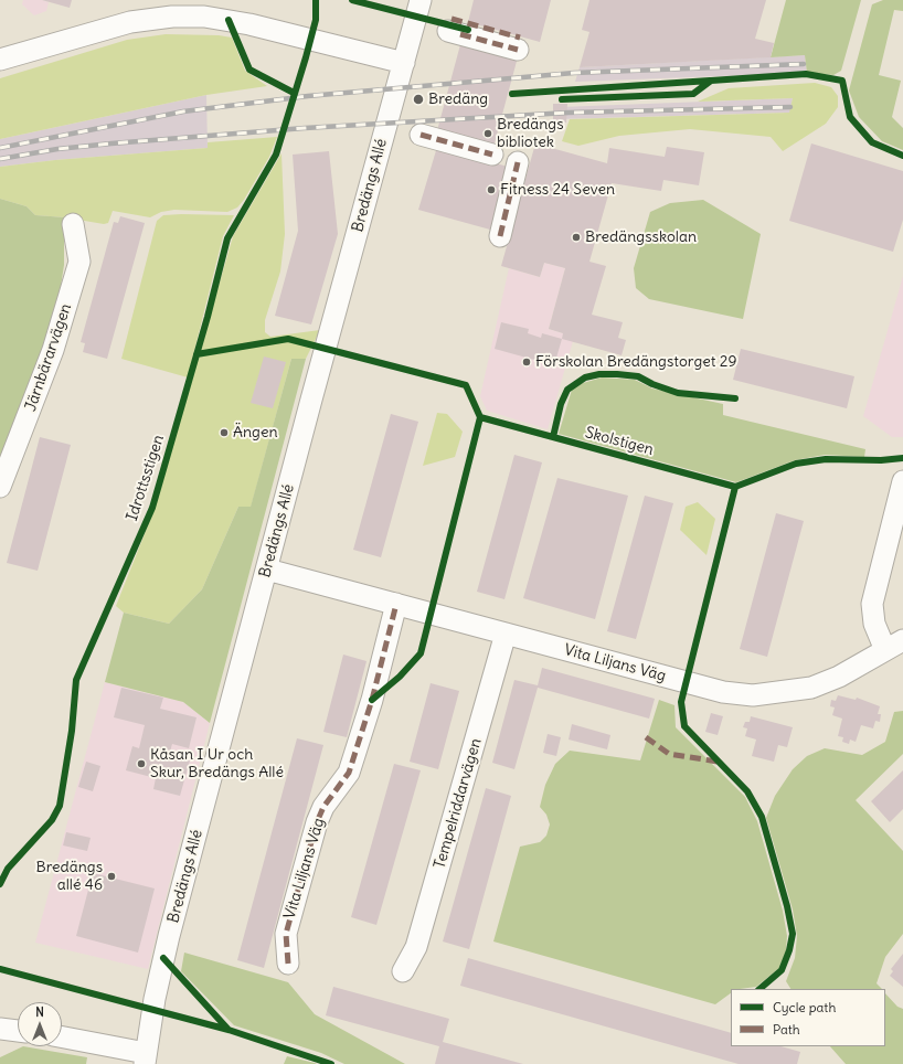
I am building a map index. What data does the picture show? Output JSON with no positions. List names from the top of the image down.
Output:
{
  "streets": {
    "street": [
      "Bredängs Allé",
      "Järnbärarvägen",
      "Vita Liljans Väg",
      "Tempelriddarvägen"
    ],
    "cycle path": ["Skolstigen", "Idrottsstigen"]
  },
  "crossings": [
    ["Bredängs Allé", "Vita Liljans Väg"],
    ["Vita Liljans Väg", "Tempelriddarvägen"]
  ],
  "places": [
    "Bredäng",
    "Bredängs bibliotek",
    "Fitness 24 Seven",
    "Bredängsskolan",
    "Förskolan Bredängstorget 29",
    "Ängen",
    "Kåsan I Ur och Skur, Bredängs Allé",
    "Bredängs allé 46"
  ],
  "legend": ["Cycle path", "Path"],
  "north": "top"
}
